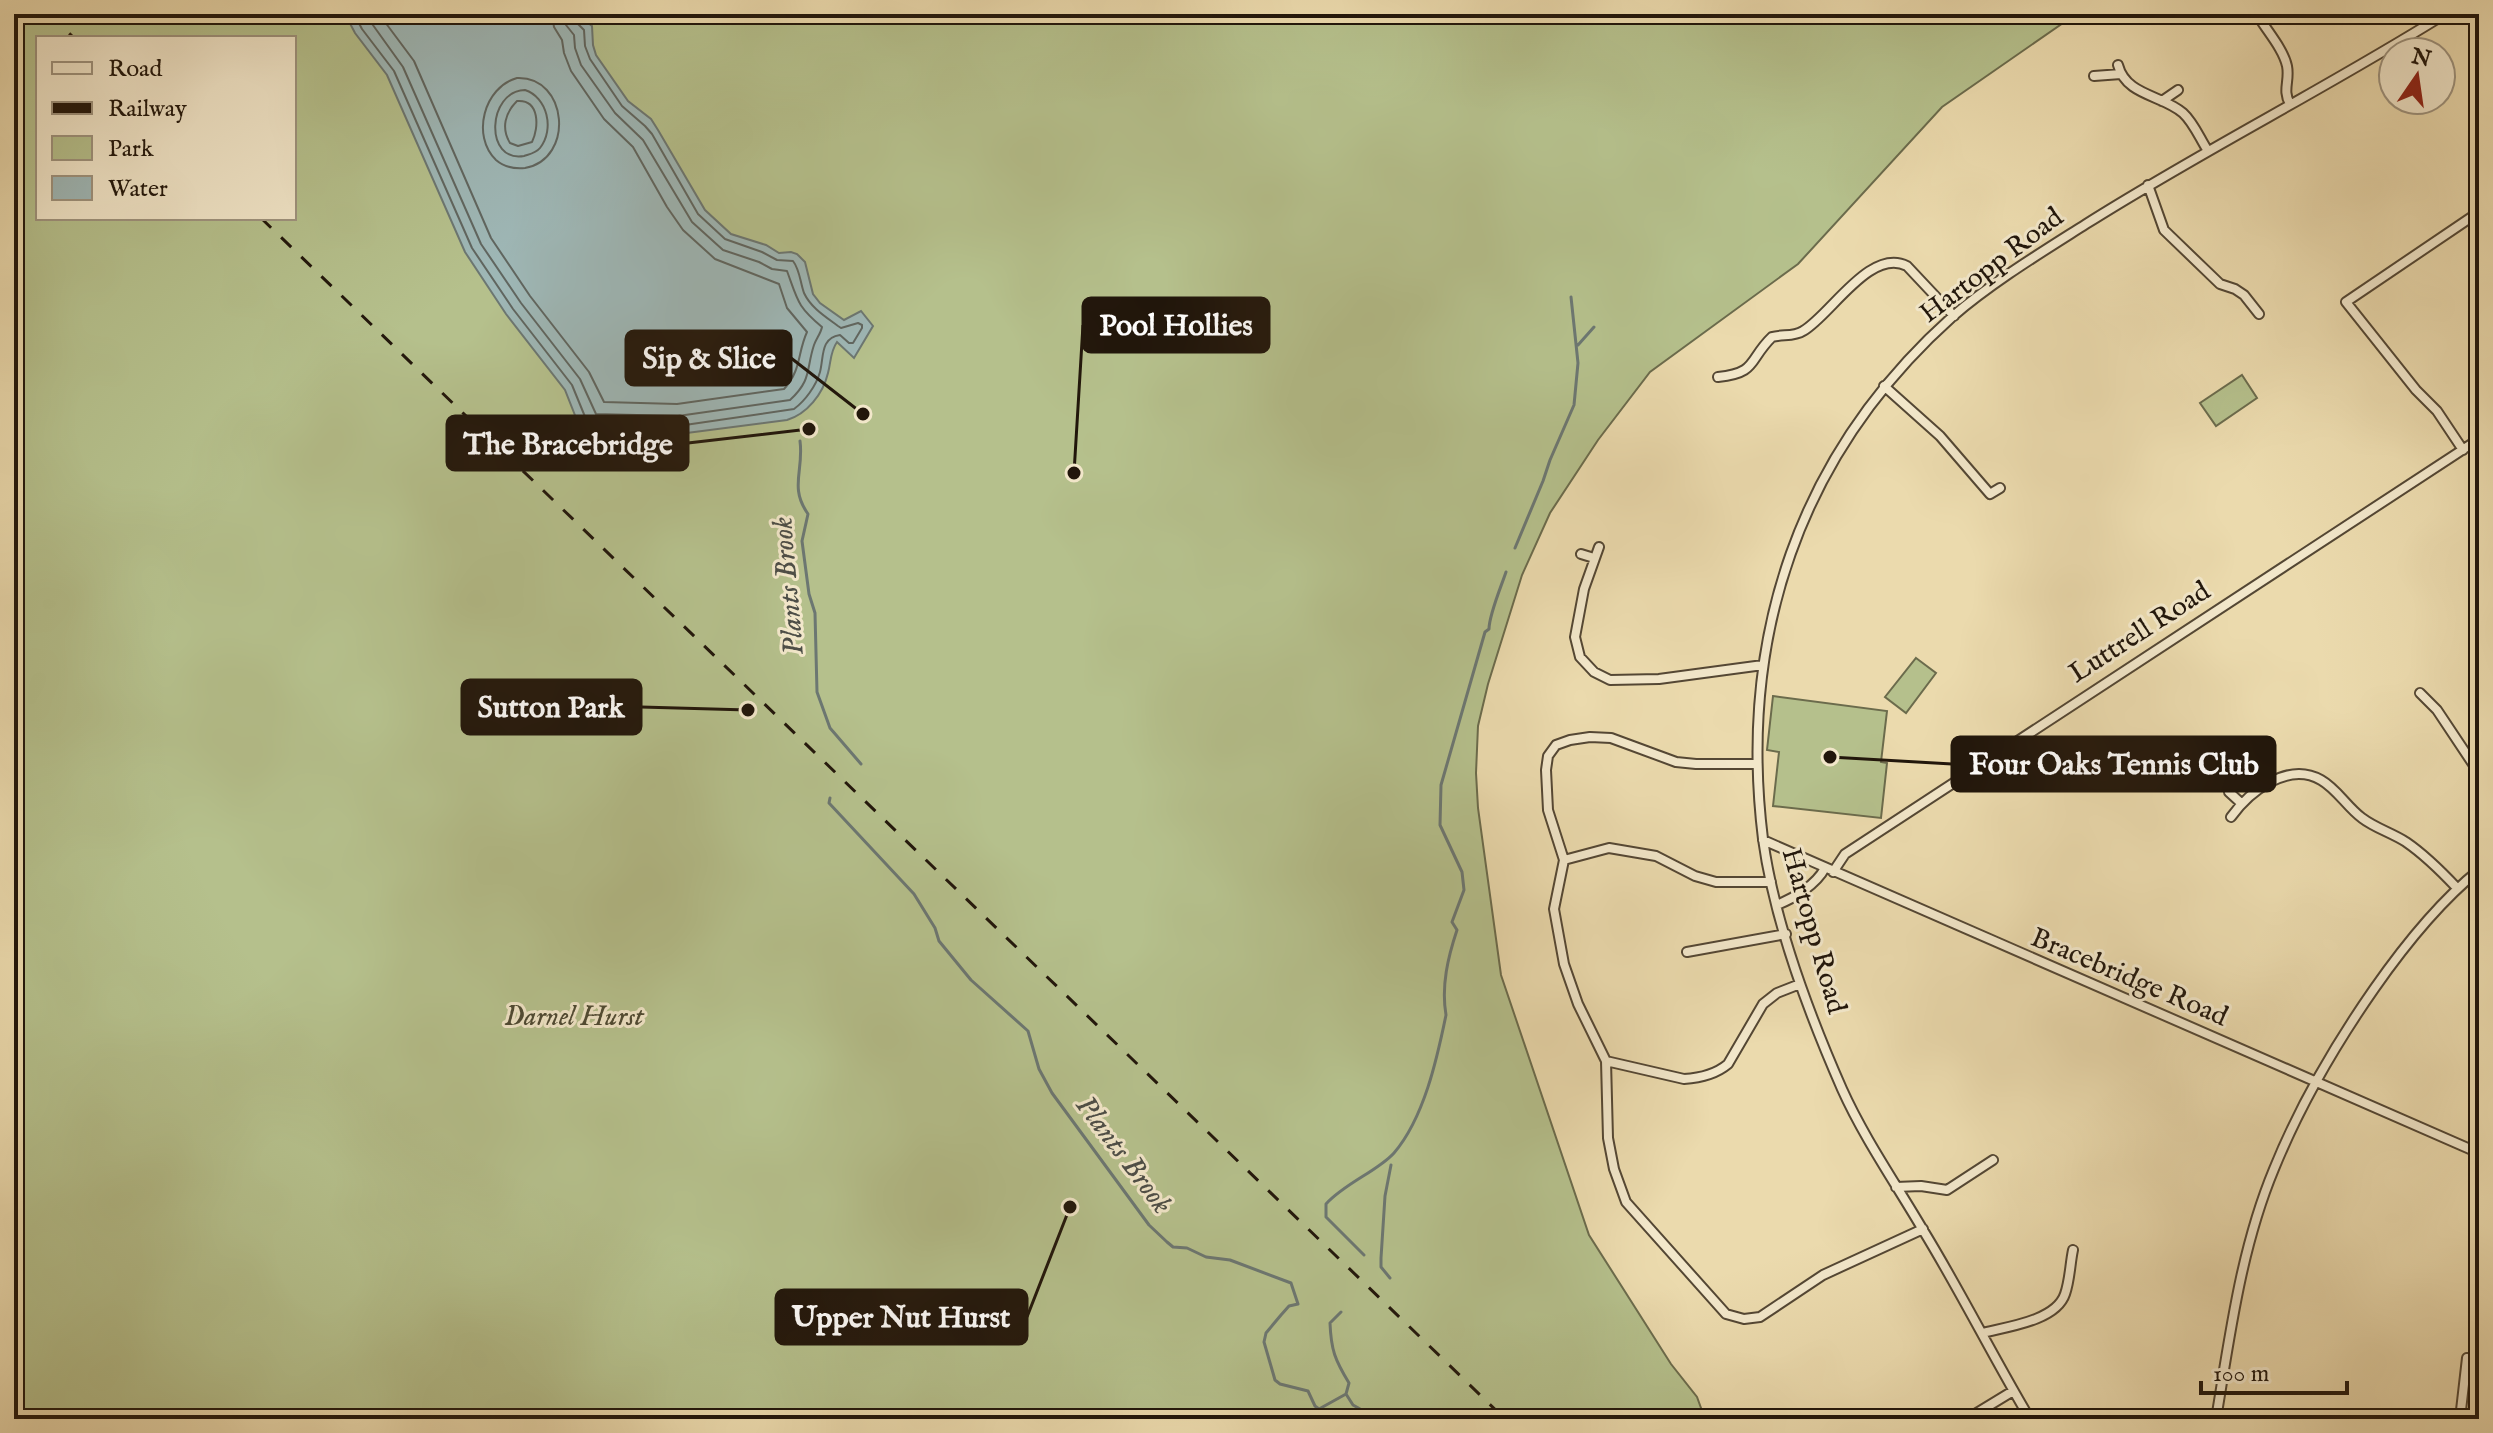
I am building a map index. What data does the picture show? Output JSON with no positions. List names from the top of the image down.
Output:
{
  "streets": {
    "street": ["Hartopp Road", "Luttrell Road", "Bracebridge Road"]
  },
  "crossings": [
    ["Hartopp Road", "Luttrell Road"],
    ["Hartopp Road", "Bracebridge Road"],
    ["Luttrell Road", "Bracebridge Road"]
  ],
  "water": ["Plants Brook"],
  "parks": ["Darnel Hurst"],
  "places": [
    "Sip & Slice",
    "The Bracebridge",
    "Pool Hollies",
    "Sutton Park",
    "Four Oaks Tennis Club",
    "Upper Nut Hurst"
  ],
  "legend": [
    "Road",
    "Railway",
    "Park",
    "Water"
  ],
  "scale_bar": "100 m",
  "north": "top"
}
